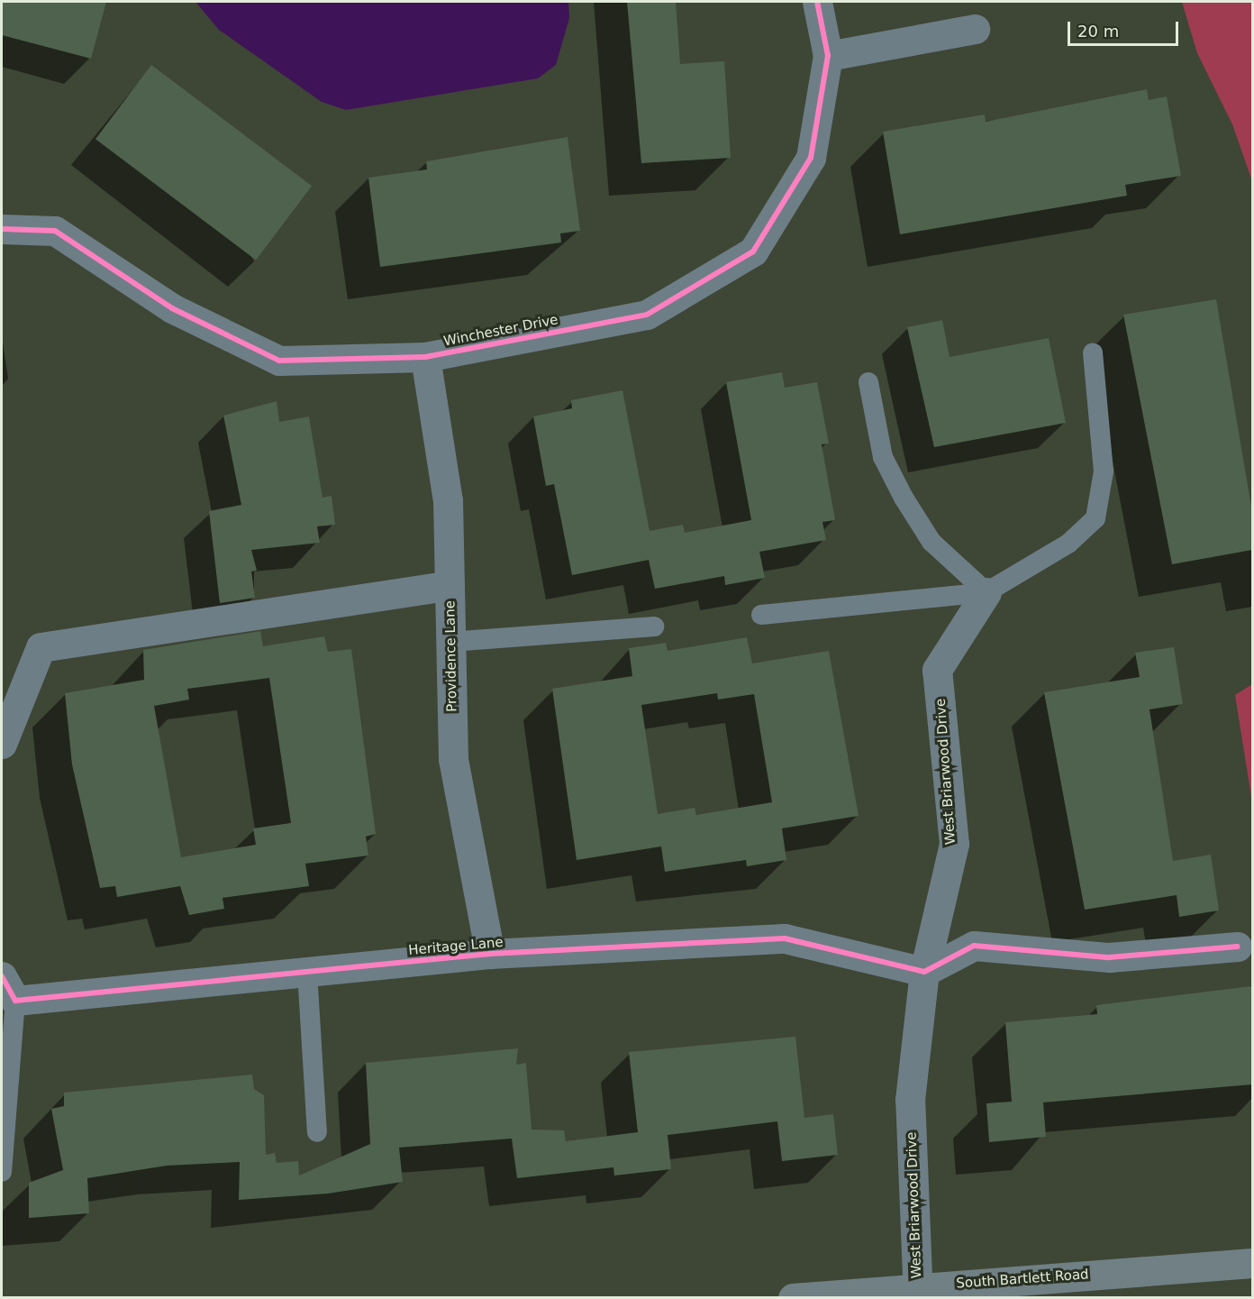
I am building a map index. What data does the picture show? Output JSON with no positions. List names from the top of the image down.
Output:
{
  "streets": {
    "main road": ["South Bartlett Road"],
    "street": [
      "Winchester Drive",
      "Providence Lane",
      "West Briarwood Drive",
      "Heritage Lane"
    ]
  },
  "crossings": [
    ["Winchester Drive", "Providence Lane"],
    ["Providence Lane", "Heritage Lane"],
    ["West Briarwood Drive", "Heritage Lane"],
    ["West Briarwood Drive", "South Bartlett Road"]
  ],
  "scale_bar": "20 m"
}
